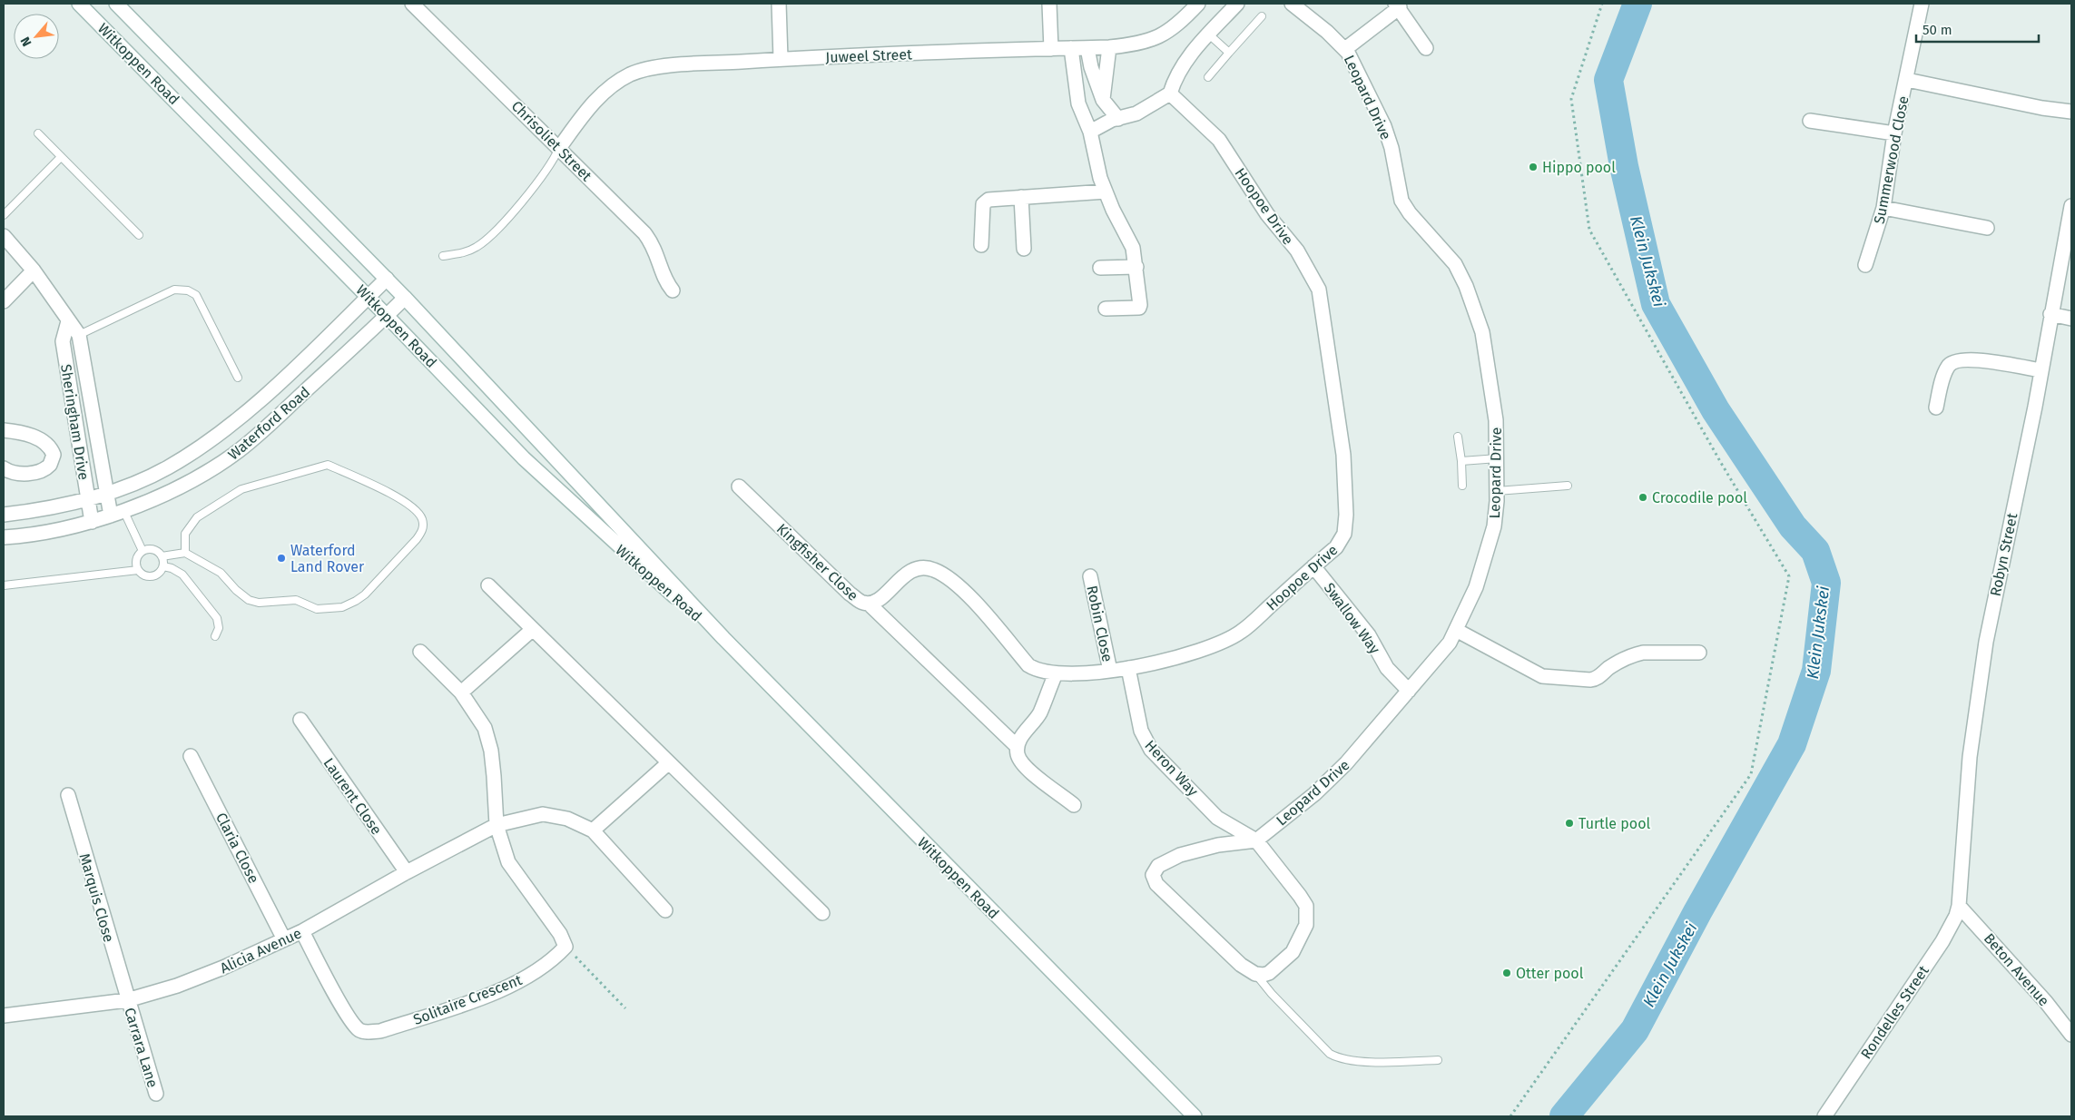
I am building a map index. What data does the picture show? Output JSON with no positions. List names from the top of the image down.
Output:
{
  "streets": {
    "street": [
      "Juweel Street",
      "Witkoppen Road",
      "Leopard Drive",
      "Chrisoliet Street",
      "Summerwood Close",
      "Hoopoe Drive",
      "Sheringham Drive",
      "Waterford Road",
      "Robyn Street",
      "Kingfisher Close",
      "Swallow Way",
      "Robin Close",
      "Heron Way",
      "Laurent Close",
      "Claria Close",
      "Marquis Close",
      "Alicia Avenue",
      "Beton Avenue",
      "Solitaire Crescent",
      "Rondelles Street",
      "Carrara Lane"
    ]
  },
  "crossings": [
    ["Juweel Street", "Chrisoliet Street"],
    ["Witkoppen Road", "Waterford Road"],
    ["Leopard Drive", "Swallow Way"],
    ["Leopard Drive", "Heron Way"],
    ["Hoopoe Drive", "Kingfisher Close"],
    ["Hoopoe Drive", "Swallow Way"],
    ["Hoopoe Drive", "Robin Close"],
    ["Hoopoe Drive", "Heron Way"],
    ["Sheringham Drive", "Waterford Road"],
    ["Robyn Street", "Beton Avenue"],
    ["Robyn Street", "Rondelles Street"],
    ["Laurent Close", "Alicia Avenue"],
    ["Claria Close", "Alicia Avenue"],
    ["Marquis Close", "Alicia Avenue"],
    ["Marquis Close", "Carrara Lane"],
    ["Alicia Avenue", "Solitaire Crescent"],
    ["Alicia Avenue", "Carrara Lane"],
    ["Beton Avenue", "Rondelles Street"]
  ],
  "water": ["Klein Jukskei"],
  "places": [
    "Hippo pool",
    "Crocodile pool",
    "Waterford Land Rover",
    "Turtle pool",
    "Otter pool"
  ],
  "scale_bar": "50 m",
  "north": "bottom left"
}
